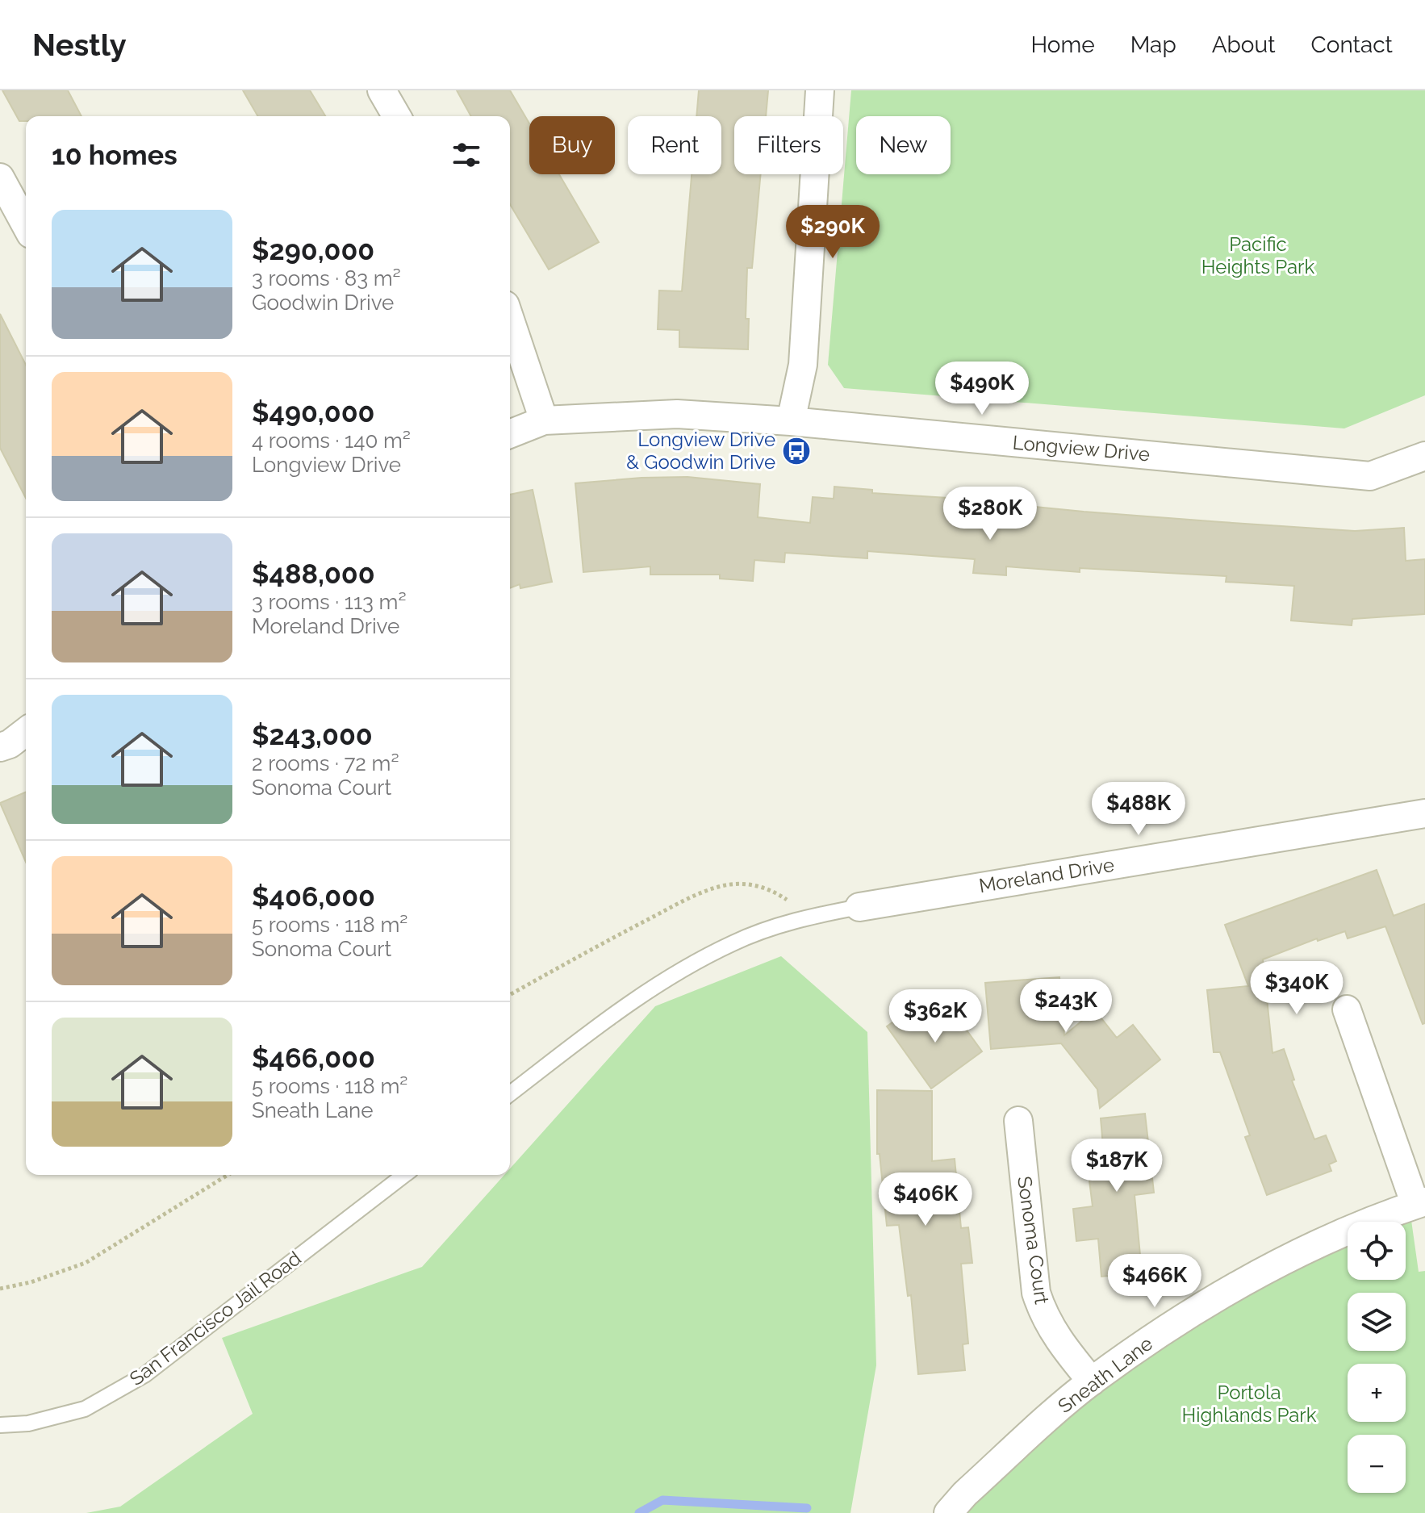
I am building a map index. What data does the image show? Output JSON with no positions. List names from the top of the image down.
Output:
{
  "streets": {
    "street": [
      "Longview Drive",
      "Moreland Drive",
      "Sonoma Court",
      "Sneath Lane"
    ],
    "lane": ["San Francisco Jail Road"]
  },
  "crossings": [
    ["Sonoma Court", "Sneath Lane"]
  ],
  "parks": ["Pacific Heights Park", "Portola Highlands Park"],
  "places": {
    "bus stop": ["Longview Drive & Goodwin Drive"]
  },
  "page": {
    "header": "Nestly",
    "nav": [
      "Home",
      "Map",
      "About",
      "Contact"
    ],
    "chip": [
      "Buy",
      "Rent",
      "Filters",
      "New"
    ],
    "heading": "10 homes",
    "list": [
      {
        "name": "$290,000",
        "note": "3 rooms · 83 m² · Goodwin Drive"
      },
      {
        "name": "$490,000",
        "note": "4 rooms · 140 m² · Longview Drive"
      },
      {
        "name": "$488,000",
        "note": "3 rooms · 113 m² · Moreland Drive"
      },
      {
        "name": "$243,000",
        "note": "2 rooms · 72 m² · Sonoma Court"
      },
      {
        "name": "$406,000",
        "note": "5 rooms · 118 m² · Sonoma Court"
      },
      {
        "name": "$466,000",
        "note": "5 rooms · 118 m² · Sneath Lane"
      }
    ],
    "price": [
      "$290K",
      "$490K",
      "$280K",
      "$488K",
      "$340K",
      "$243K",
      "$362K",
      "$187K",
      "$406K",
      "$466K"
    ],
    "map_buttons": ["+", "−"]
  }
}
